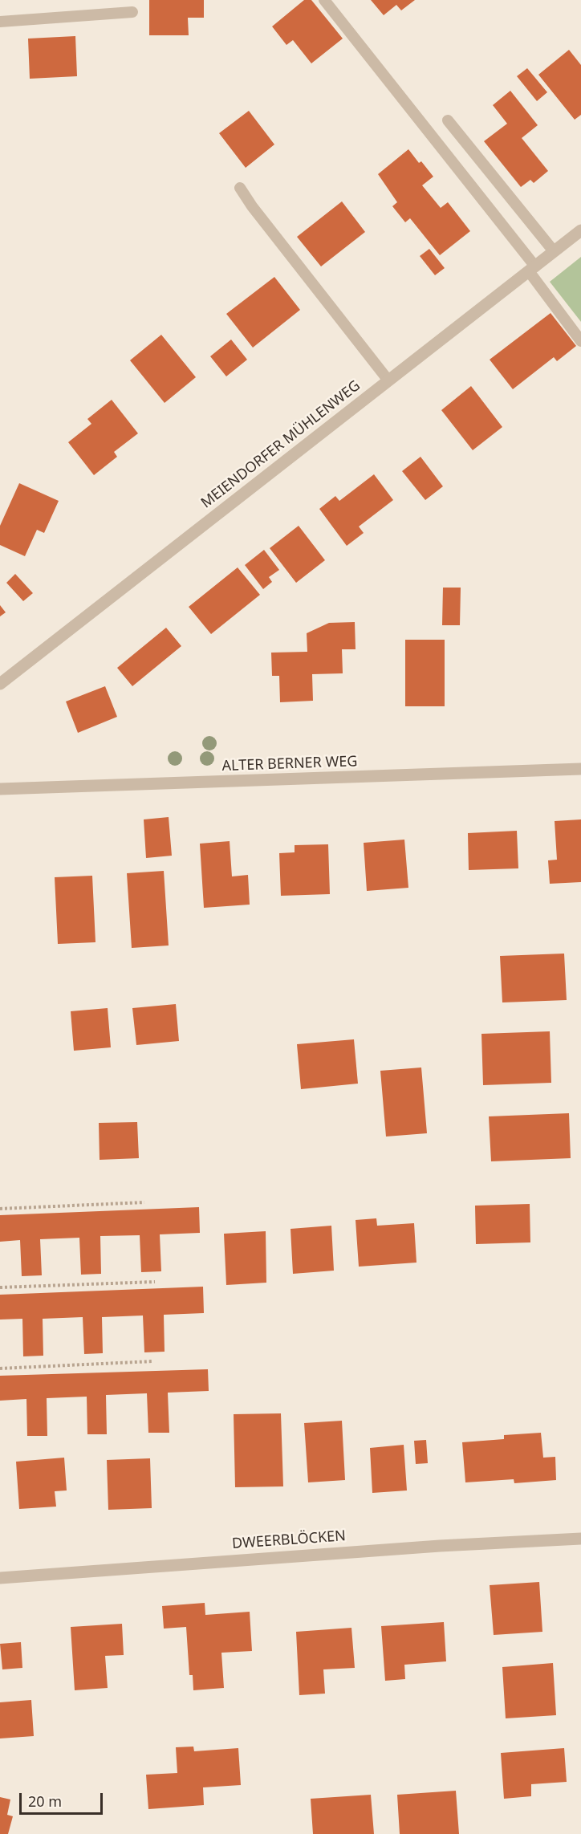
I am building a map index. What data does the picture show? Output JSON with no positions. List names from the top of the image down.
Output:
{
  "streets": {
    "street": ["MEIENDORFER MÜHLENWEG", "ALTER BERNER WEG", "DWEERBLÖCKEN"]
  },
  "scale_bar": "20 m"
}
